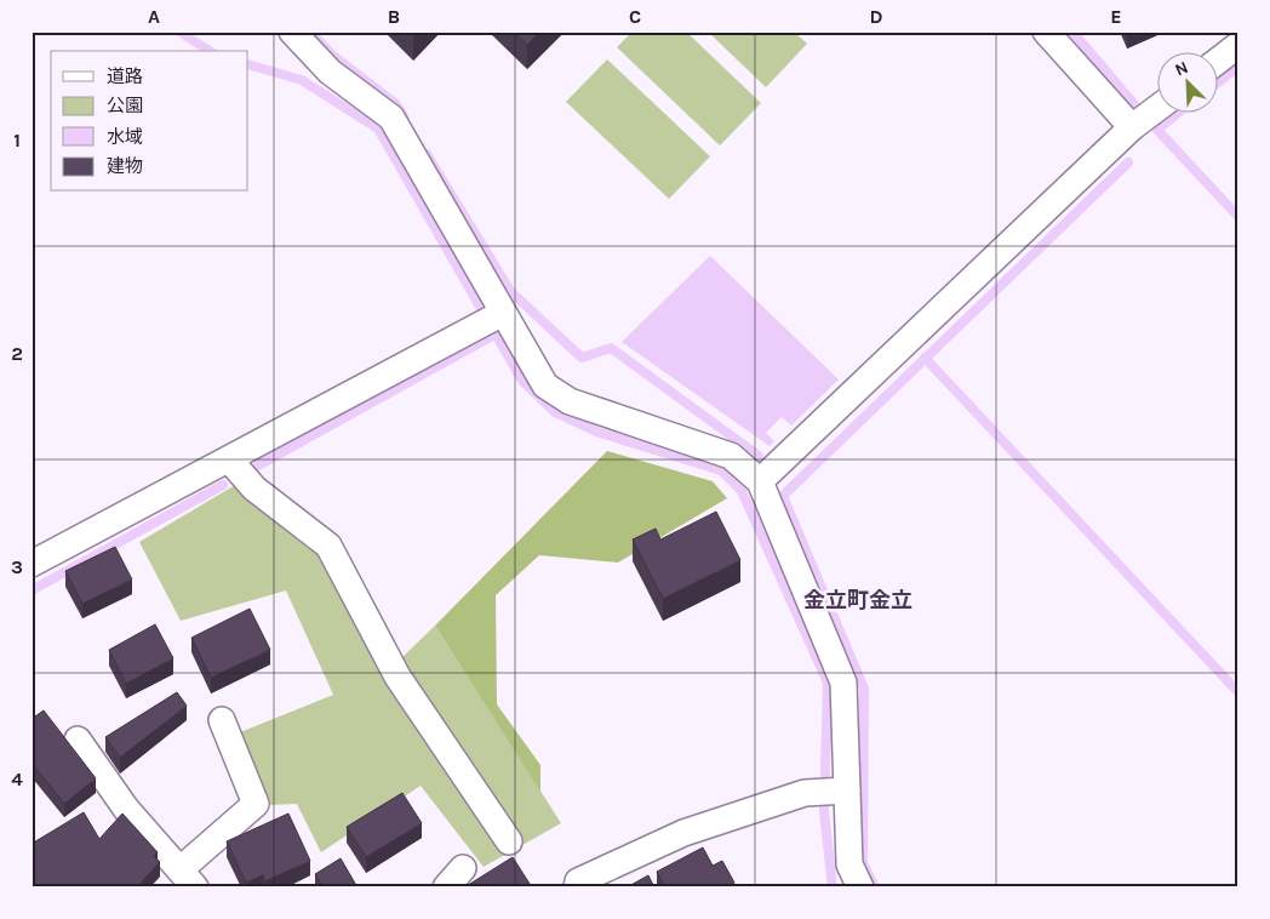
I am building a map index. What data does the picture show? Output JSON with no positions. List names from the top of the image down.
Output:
{
  "districts": ["金立町金立"],
  "legend": [
    "道路",
    "公園",
    "水域",
    "建物"
  ],
  "north": "top left",
  "grid": {
    "columns": [
      "A",
      "B",
      "C",
      "D",
      "E"
    ],
    "rows": [
      "1",
      "2",
      "3",
      "4"
    ]
  }
}
